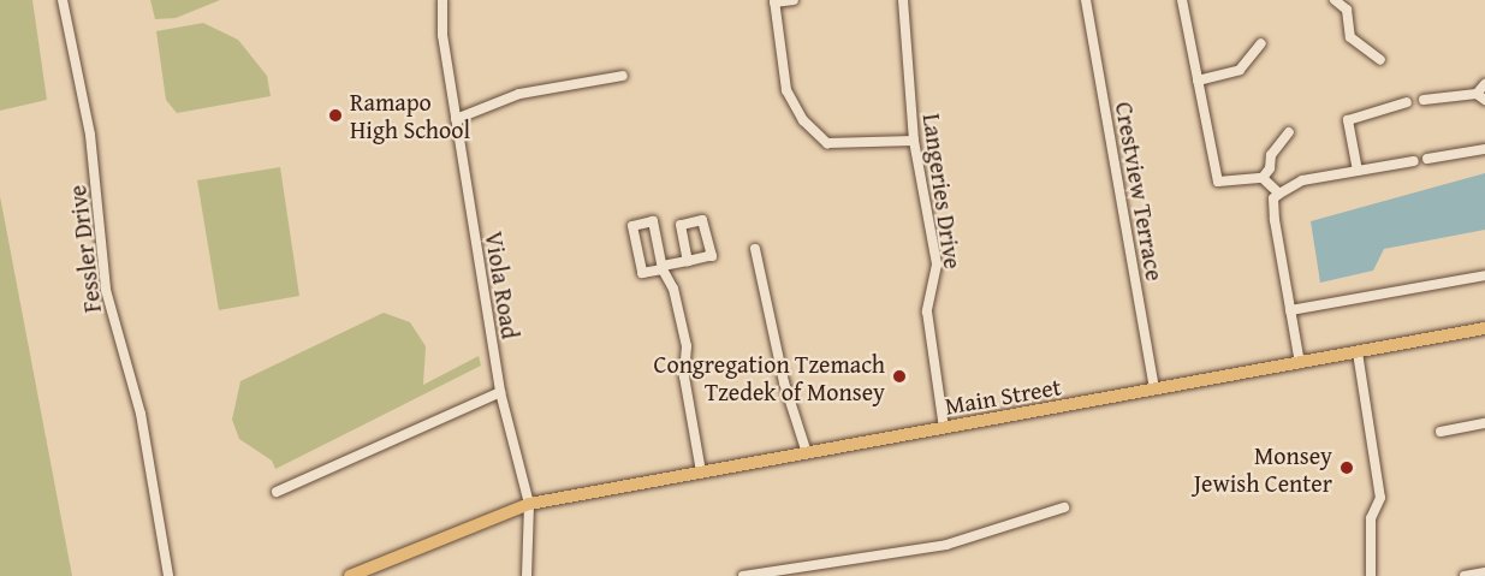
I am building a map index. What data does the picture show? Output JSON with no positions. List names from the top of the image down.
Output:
{
  "streets": {
    "main road": ["Main Street"],
    "street": [
      "Langeries Drive",
      "Crestview Terrace",
      "Fessler Drive",
      "Viola Road"
    ]
  },
  "crossings": [
    ["Langeries Drive", "Main Street"],
    ["Crestview Terrace", "Main Street"],
    ["Viola Road", "Main Street"]
  ],
  "places": ["Ramapo High School", "Congregation Tzemach Tzedek of Monsey", "Monsey Jewish Center"]
}
